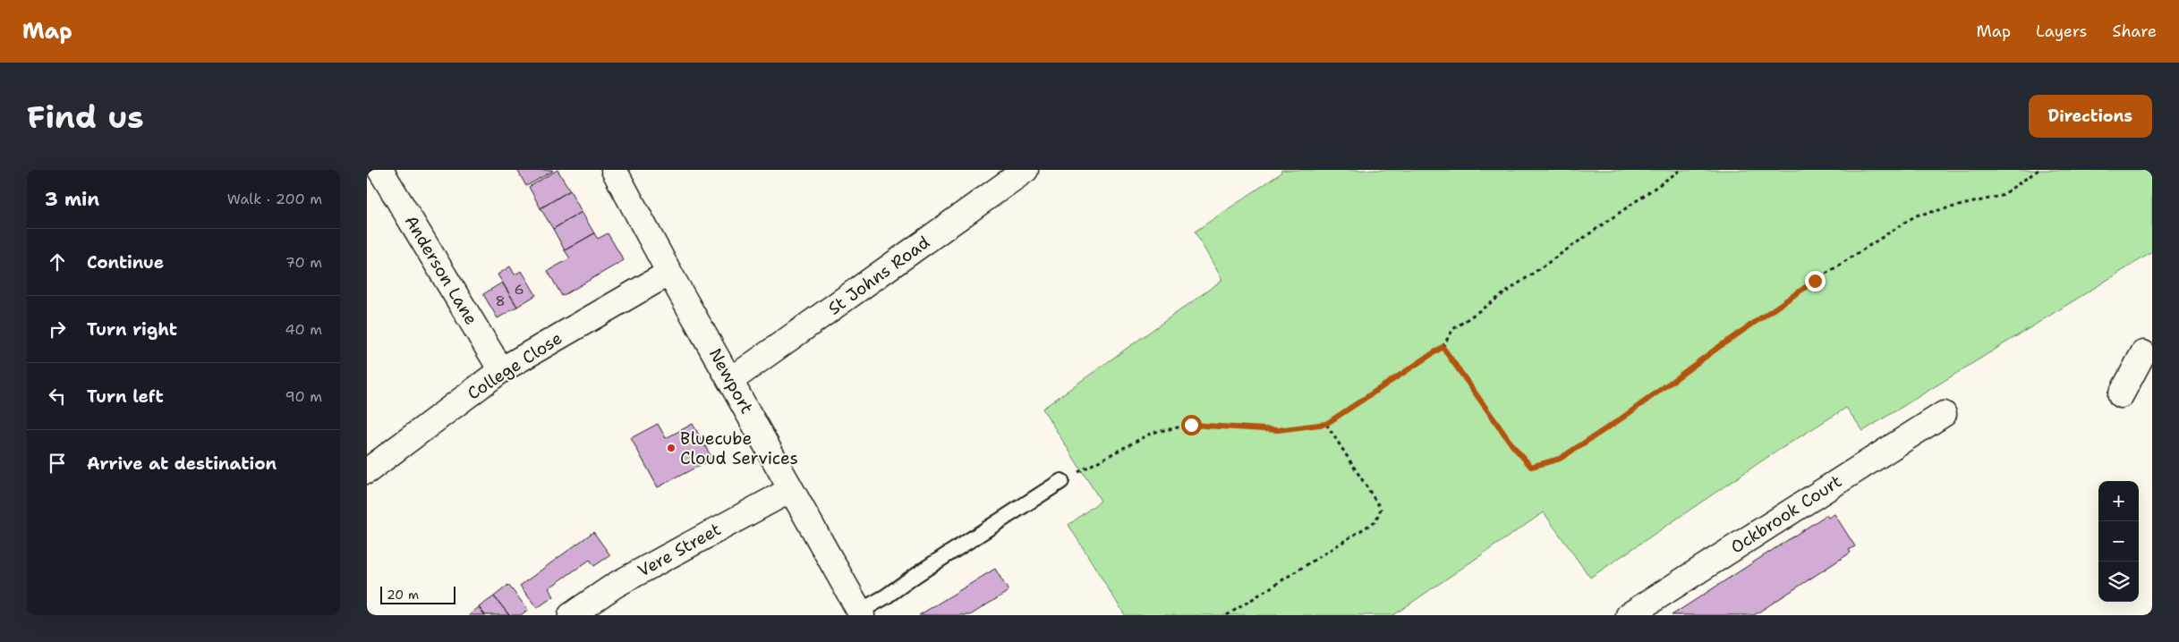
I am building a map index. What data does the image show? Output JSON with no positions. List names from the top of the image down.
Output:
{
  "streets": {
    "street": [
      "Anderson Lane",
      "St Johns Road",
      "College Close",
      "Newport",
      "Ockbrook Court",
      "Vere Street"
    ]
  },
  "crossings": [
    ["Anderson Lane", "College Close"],
    ["St Johns Road", "Newport"],
    ["College Close", "Newport"],
    ["Newport", "Vere Street"]
  ],
  "places": ["Bluecube Cloud Services"],
  "house_numbers": ["6", "8"],
  "scale_bar": "20 m",
  "page": {
    "header": "Map",
    "nav": ["Map", "Layers", "Share"],
    "buttons": "Directions",
    "title": "Find us",
    "heading": ["3 min", "Walk · 200 m"],
    "list": [
      ["Continue", "70 m"],
      ["Turn right", "40 m"],
      ["Turn left", "90 m"],
      "Arrive at destination"
    ],
    "map_buttons": ["+", "−"],
    "scale": "20 m"
  }
}
